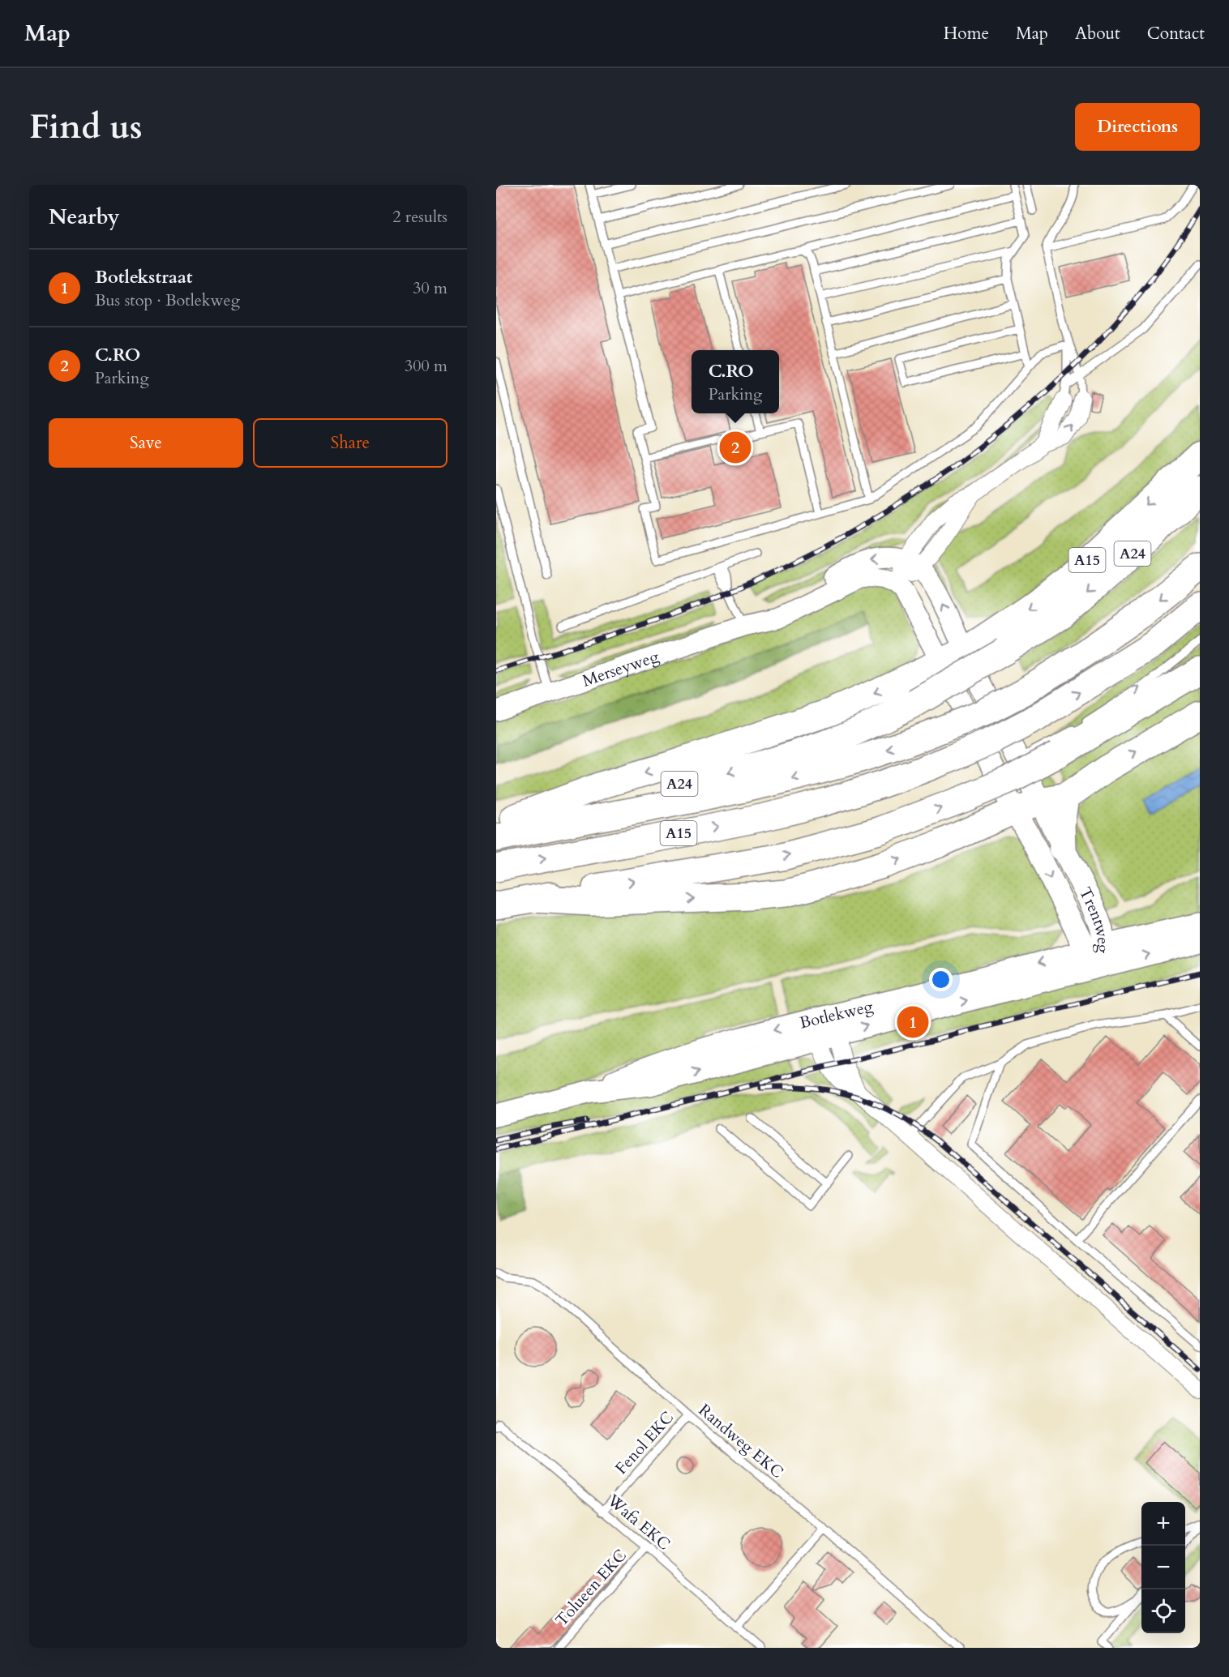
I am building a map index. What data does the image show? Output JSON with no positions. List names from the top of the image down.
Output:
{
  "streets": {
    "highway": ["A24", "A15"],
    "main road": ["Trentweg", "Botlekweg"],
    "street": ["Merseyweg"],
    "lane": [
      "Randweg EKC",
      "Fenol EKC",
      "Wafa EKC",
      "Tolueen EKC"
    ]
  },
  "crossings": [
    ["A24", "A15"],
    ["A15", "Trentweg"],
    ["Merseyweg", "Trentweg"],
    ["Trentweg", "Botlekweg"],
    ["Randweg EKC", "Fenol EKC"],
    ["Fenol EKC", "Wafa EKC"],
    ["Wafa EKC", "Tolueen EKC"]
  ],
  "page": {
    "header": "Map",
    "nav": [
      "Home",
      "Map",
      "About",
      "Contact"
    ],
    "buttons": [
      "Directions",
      ["Save", "Share"]
    ],
    "title": "Find us",
    "heading": ["Nearby", "2 results"],
    "list": [
      {
        "mark": "1",
        "name": "Botlekstraat",
        "note": "Bus stop · Botlekweg",
        "value": "30 m"
      },
      {
        "mark": "2",
        "name": "C.RO",
        "note": "Parking",
        "value": "300 m"
      }
    ],
    "popup": ["C.RO", "Parking"],
    "pins": ["2", "1"],
    "map_buttons": ["+", "−"]
  }
}
